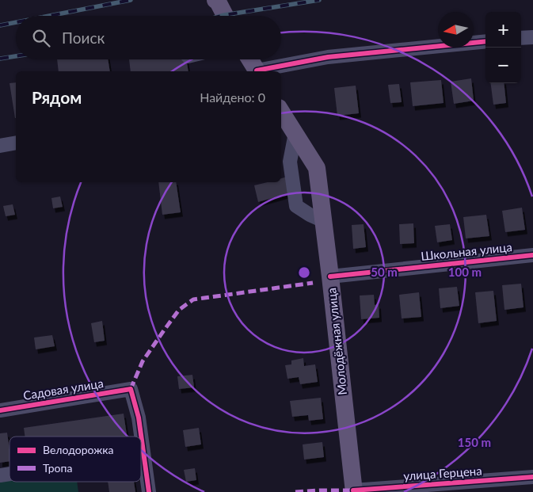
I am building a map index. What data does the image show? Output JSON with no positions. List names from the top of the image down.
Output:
{
  "streets": {
    "main road": ["Молодёжная улица"],
    "street": ["Школьная улица", "Садовая улица", "улица Герцена"]
  },
  "crossings": [
    ["Школьная улица", "Молодёжная улица"],
    ["Молодёжная улица", "улица Герцена"]
  ],
  "legend": ["Велодорожка", "Тропа"],
  "north": "left",
  "page": {
    "map_buttons": ["+", "−"],
    "search": "Поиск",
    "heading": ["Рядом", "Найдено: 0"]
  },
  "rings": ["50 m", "100 m", "150 m"]
}
